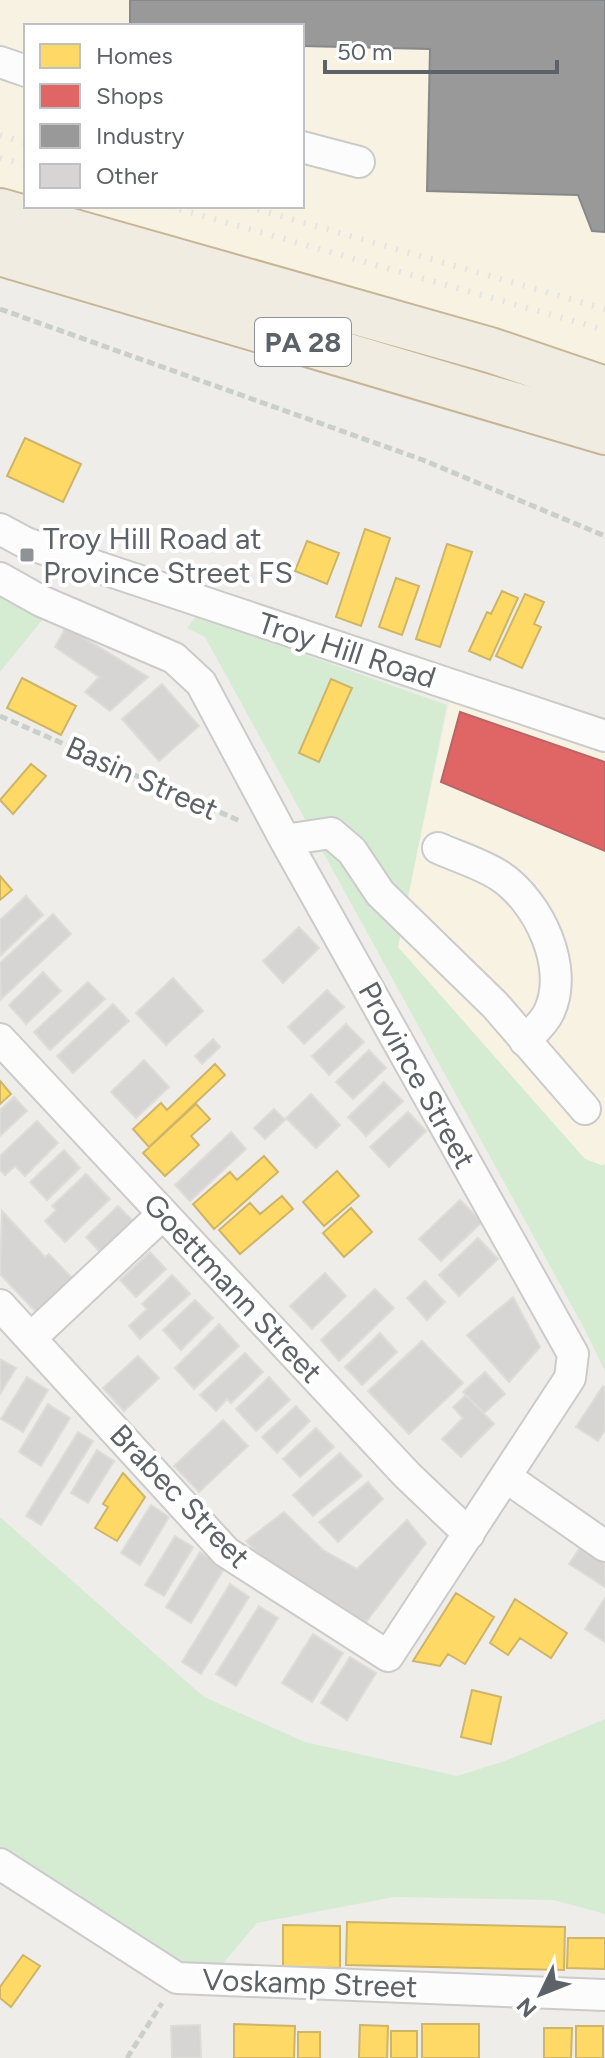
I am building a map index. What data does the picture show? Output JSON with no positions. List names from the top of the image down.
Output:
{
  "streets": {
    "highway": ["PA 28"],
    "street": [
      "Troy Hill Road",
      "Province Street",
      "Goettmann Street",
      "Brabec Street",
      "Voskamp Street"
    ],
    "path": ["Basin Street"]
  },
  "crossings": [
    ["Basin Street", "Province Street"],
    ["Province Street", "Goettmann Street"],
    ["Province Street", "Brabec Street"]
  ],
  "places": {
    "transit": ["Troy Hill Road at Province Street FS"]
  },
  "legend": [
    "Homes",
    "Shops",
    "Industry",
    "Other"
  ],
  "scale_bar": "50 m",
  "north": "bottom left"
}
